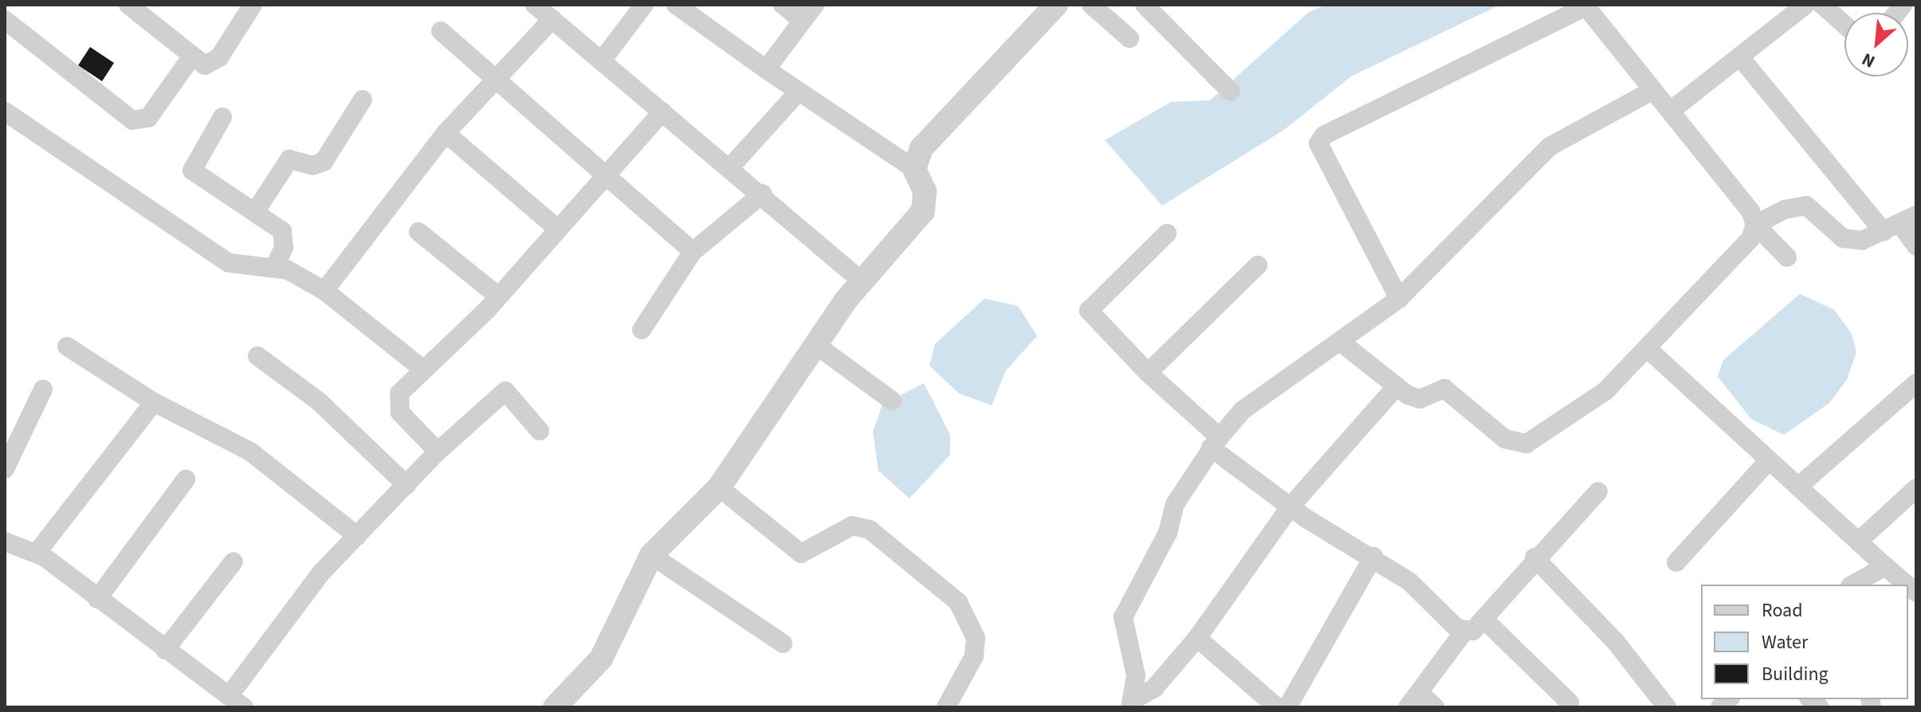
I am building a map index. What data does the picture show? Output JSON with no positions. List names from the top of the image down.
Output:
{
  "legend": ["Road", "Water", "Building"],
  "north": "bottom left"
}
